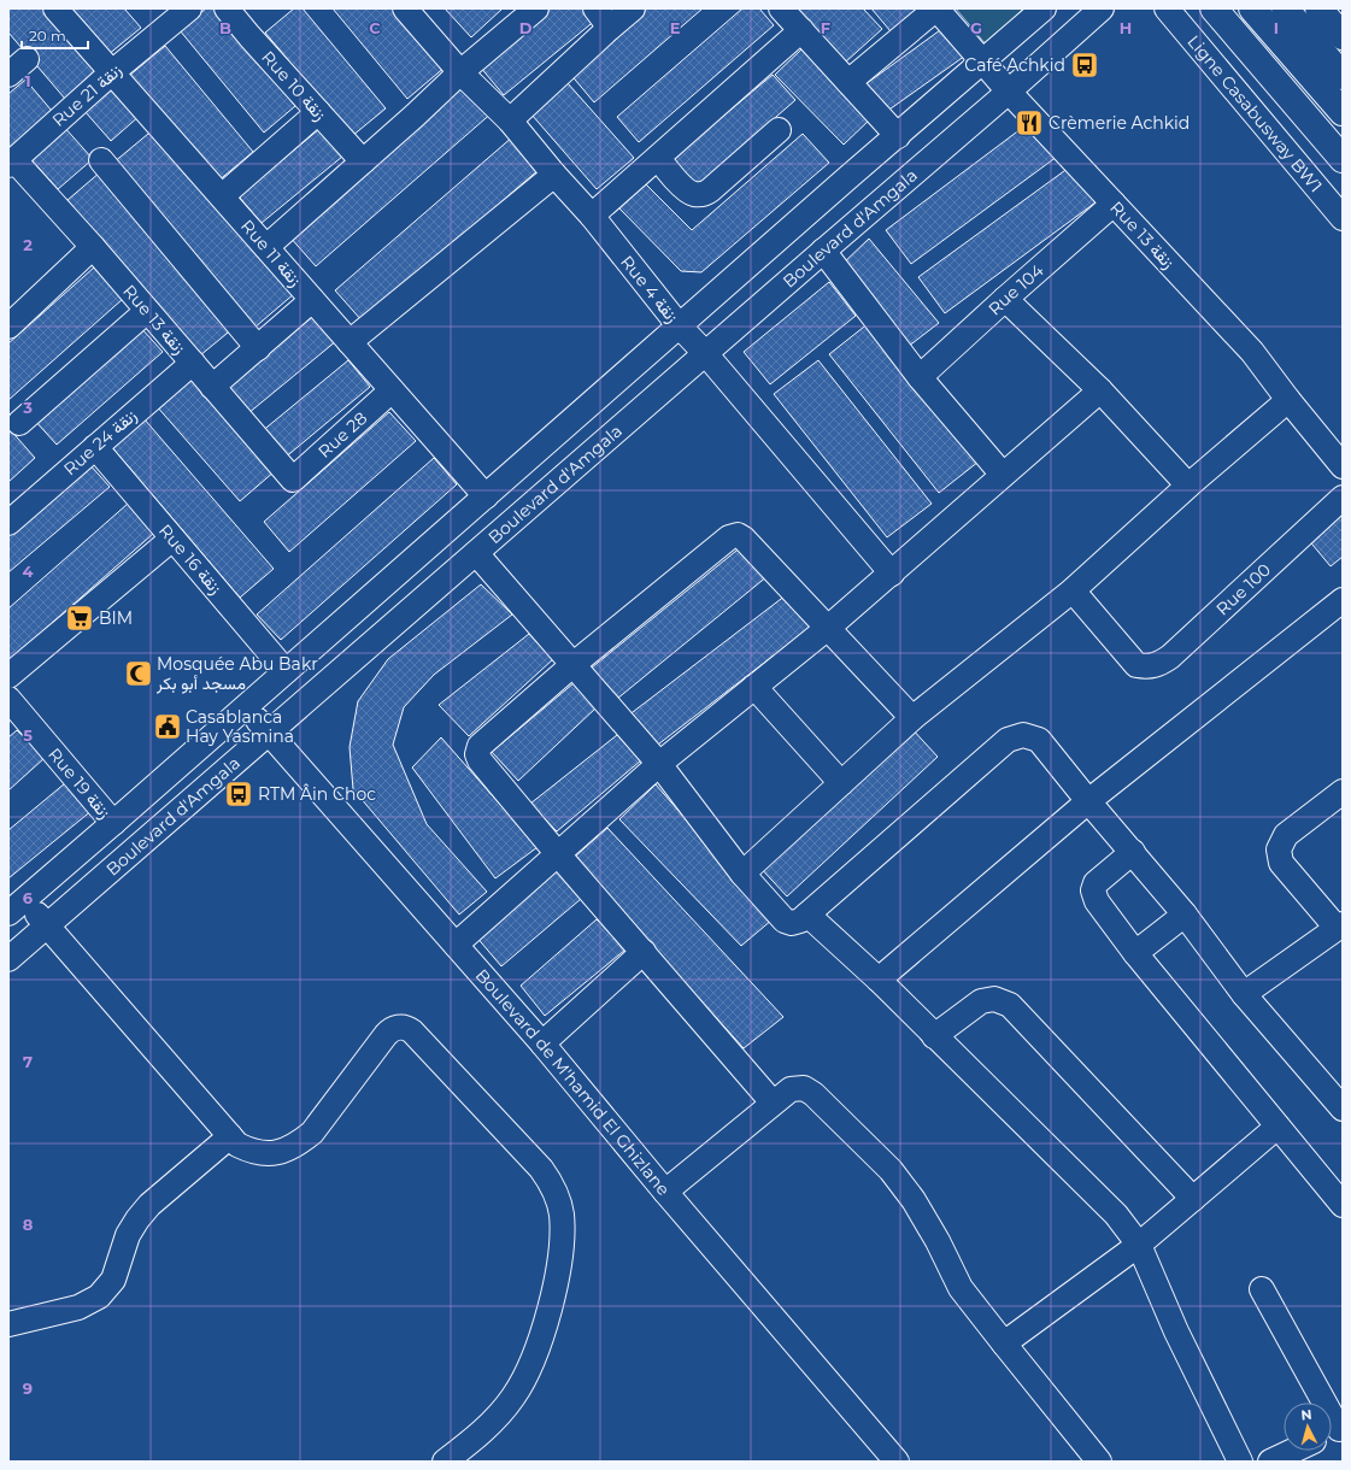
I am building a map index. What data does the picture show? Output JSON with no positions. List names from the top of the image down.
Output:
{
  "streets": {
    "street": [
      "Rue 10 زنقة",
      "Rue 21 زنقة",
      "Ligne Casabusway BW1",
      "Boulevard d'Amgala",
      "Rue 13 زنقة",
      "Rue 11 زنقة",
      "Rue 4 زنقة",
      "Rue 104",
      "Rue 28",
      "Rue 24 زنقة",
      "Rue 16 زنقة",
      "Rue 100",
      "Rue 19 زنقة",
      "Boulevard de M'hamid El Ghizlane"
    ]
  },
  "crossings": [
    ["Rue 21 زنقة", "Rue 13 زنقة"],
    ["Rue 21 زنقة", "Rue 11 زنقة"],
    ["Boulevard d'Amgala", "Rue 13 زنقة"],
    ["Boulevard d'Amgala", "Rue 11 زنقة"],
    ["Boulevard d'Amgala", "Rue 4 زنقة"],
    ["Boulevard d'Amgala", "Rue 16 زنقة"],
    ["Boulevard d'Amgala", "Rue 19 زنقة"],
    ["Boulevard d'Amgala", "Boulevard de M'hamid El Ghizlane"],
    ["Rue 13 زنقة", "Rue 104"],
    ["Rue 13 زنقة", "Rue 28"],
    ["Rue 13 زنقة", "Rue 24 زنقة"],
    ["Rue 11 زنقة", "Rue 28"],
    ["Rue 24 زنقة", "Rue 16 زنقة"]
  ],
  "places": {
    "bus stop": ["Café Achkid", "RTM Âin Choc"],
    "restaurant": ["Crèmerie Achkid"],
    "supermarket": ["BIM"],
    "mosque": ["Mosquée Abu Bakr مسجد أبو بكر"],
    "public building": ["Casablanca Hay Yasmina"]
  },
  "scale_bar": "20 m",
  "north": "top",
  "grid": {
    "columns": [
      "B",
      "C",
      "D",
      "E",
      "F",
      "G",
      "H",
      "I"
    ],
    "rows": [
      "1",
      "2",
      "3",
      "4",
      "5",
      "6",
      "7",
      "8",
      "9"
    ]
  }
}
